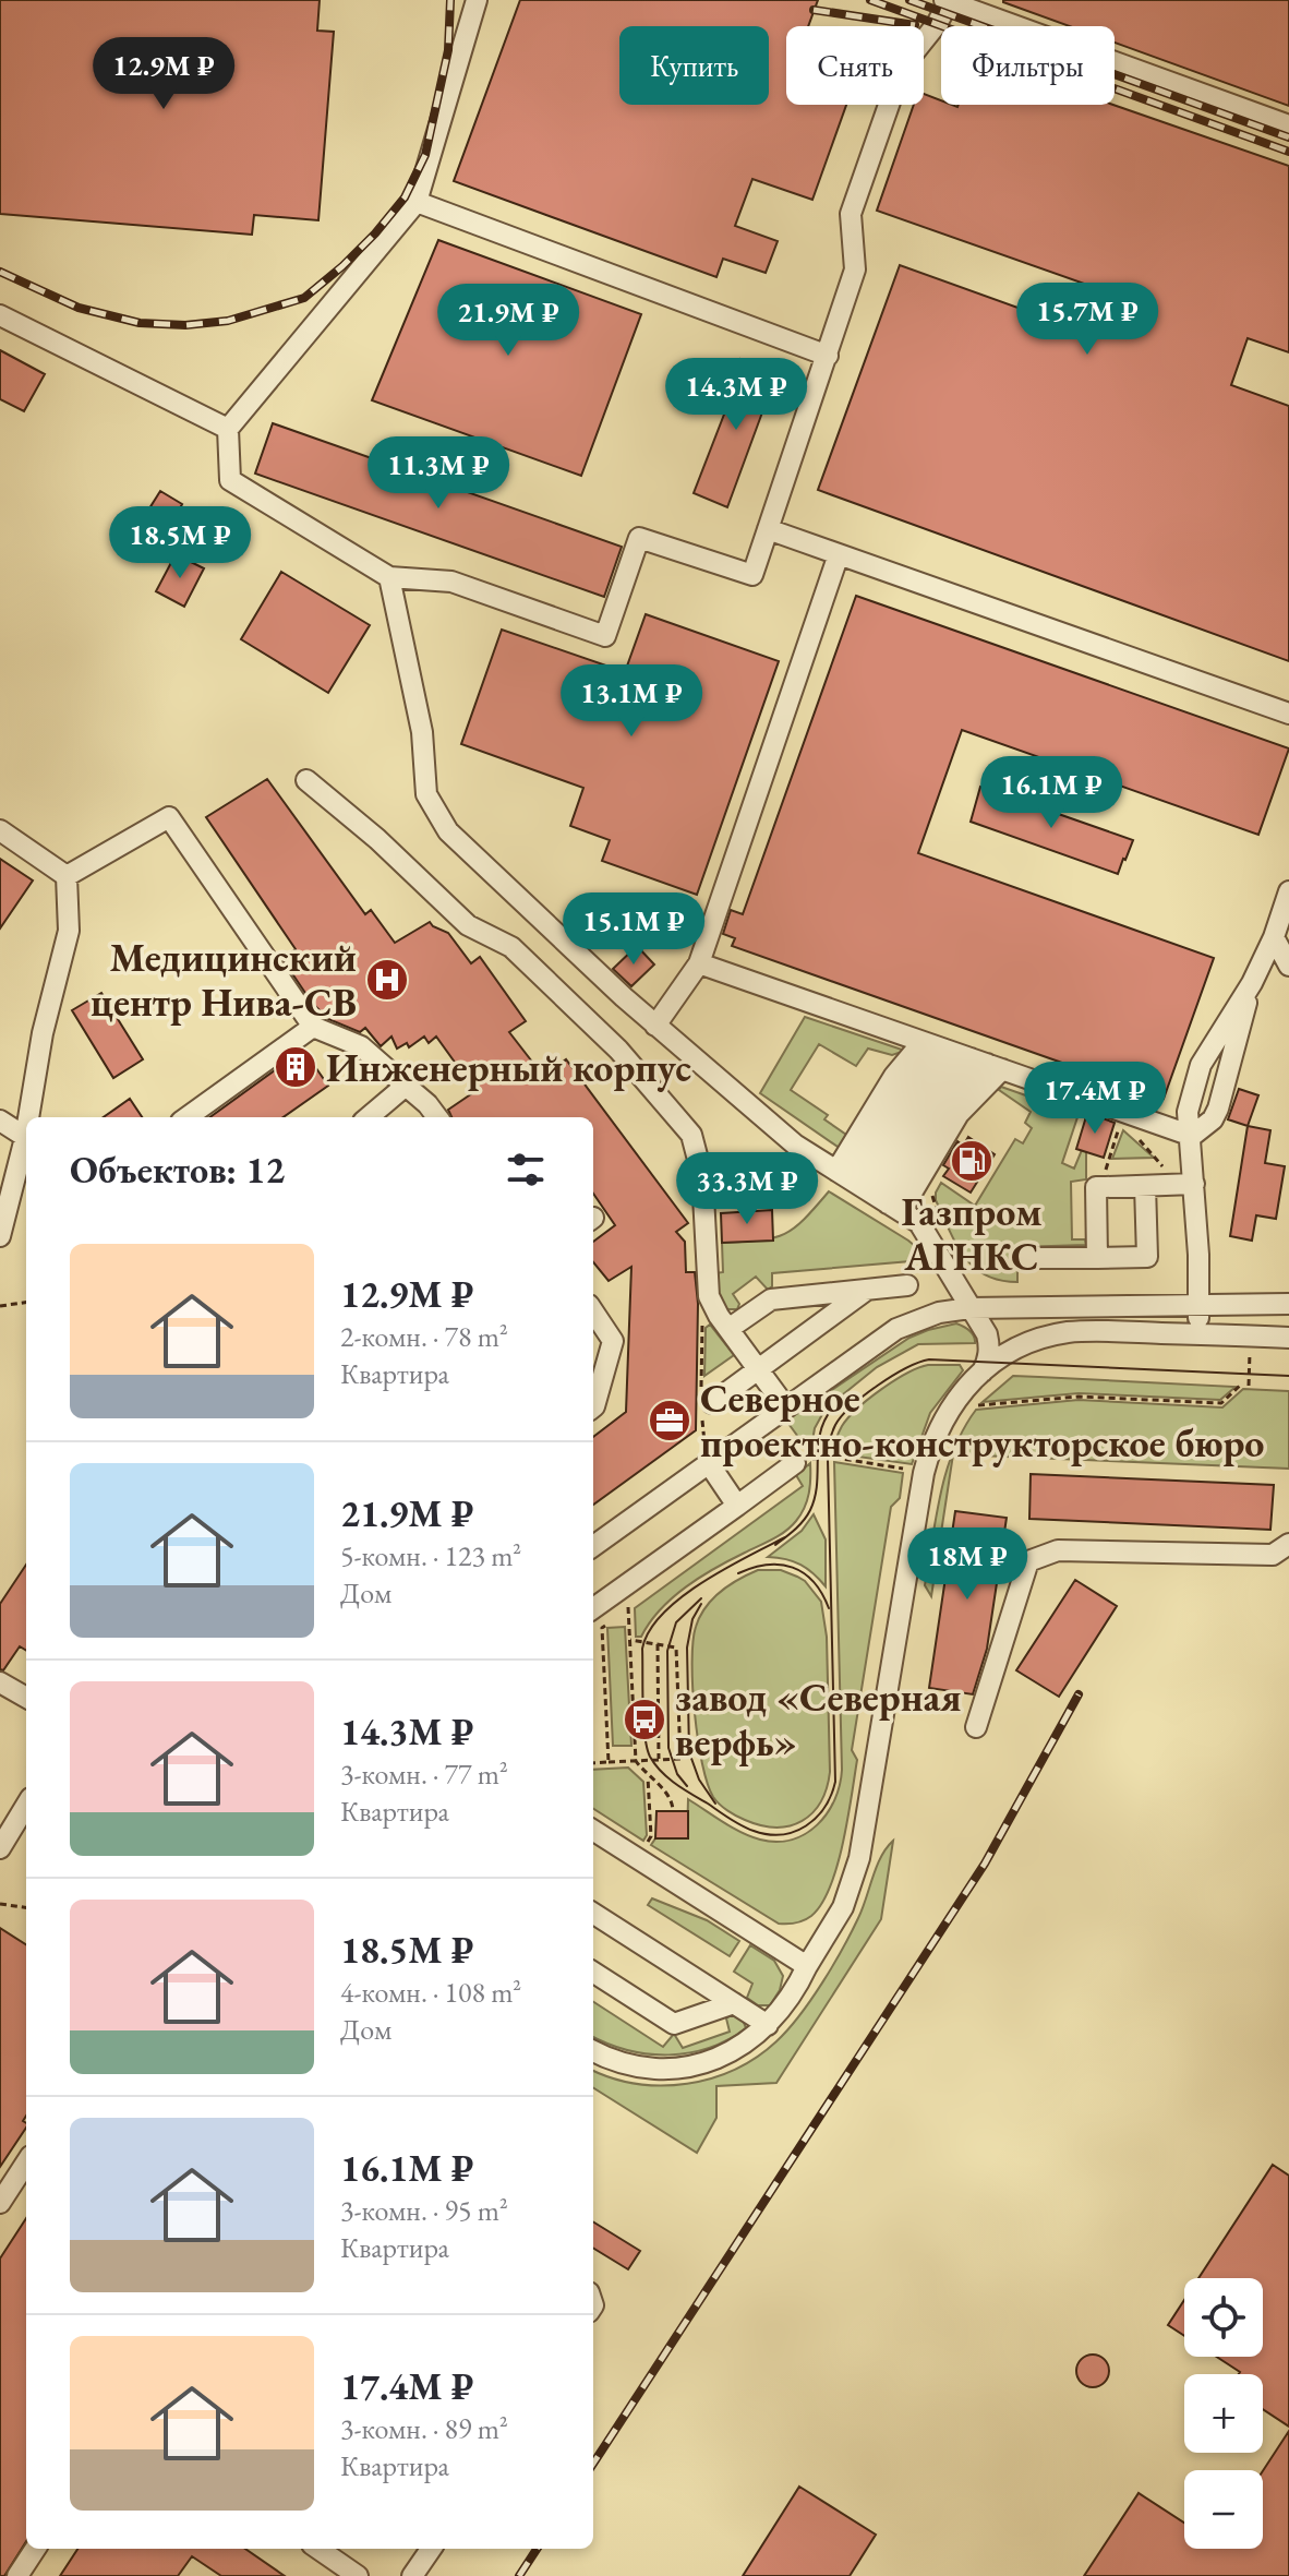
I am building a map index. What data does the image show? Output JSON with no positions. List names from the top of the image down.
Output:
{
  "places": {
    "hospital": ["Медицинский центр Нива-СВ"],
    "building": ["Инженерный корпус"],
    "fuel station": ["Газпром АГНКС"],
    "office": ["Северное проектно-конструкторское бюро"],
    "bus stop": ["завод «Северная верфь»"]
  },
  "page": {
    "chip": ["Купить", "Снять", "Фильтры"],
    "price": [
      "12.9M ₽",
      "15.7M ₽",
      "21.9M ₽",
      "14.3M ₽",
      "11.3M ₽",
      "18.5M ₽",
      "13.1M ₽",
      "16.1M ₽",
      "15.1M ₽",
      "17.4M ₽",
      "33.3M ₽",
      "18M ₽"
    ],
    "heading": "Объектов: 12",
    "list": [
      {
        "name": "12.9M ₽",
        "note": "2-комн. · 78 m² · Квартира"
      },
      {
        "name": "21.9M ₽",
        "note": "5-комн. · 123 m² · Дом"
      },
      {
        "name": "14.3M ₽",
        "note": "3-комн. · 77 m² · Квартира"
      },
      {
        "name": "18.5M ₽",
        "note": "4-комн. · 108 m² · Дом"
      },
      {
        "name": "16.1M ₽",
        "note": "3-комн. · 95 m² · Квартира"
      },
      {
        "name": "17.4M ₽",
        "note": "3-комн. · 89 m² · Квартира"
      }
    ],
    "map_buttons": ["+", "−"]
  }
}
